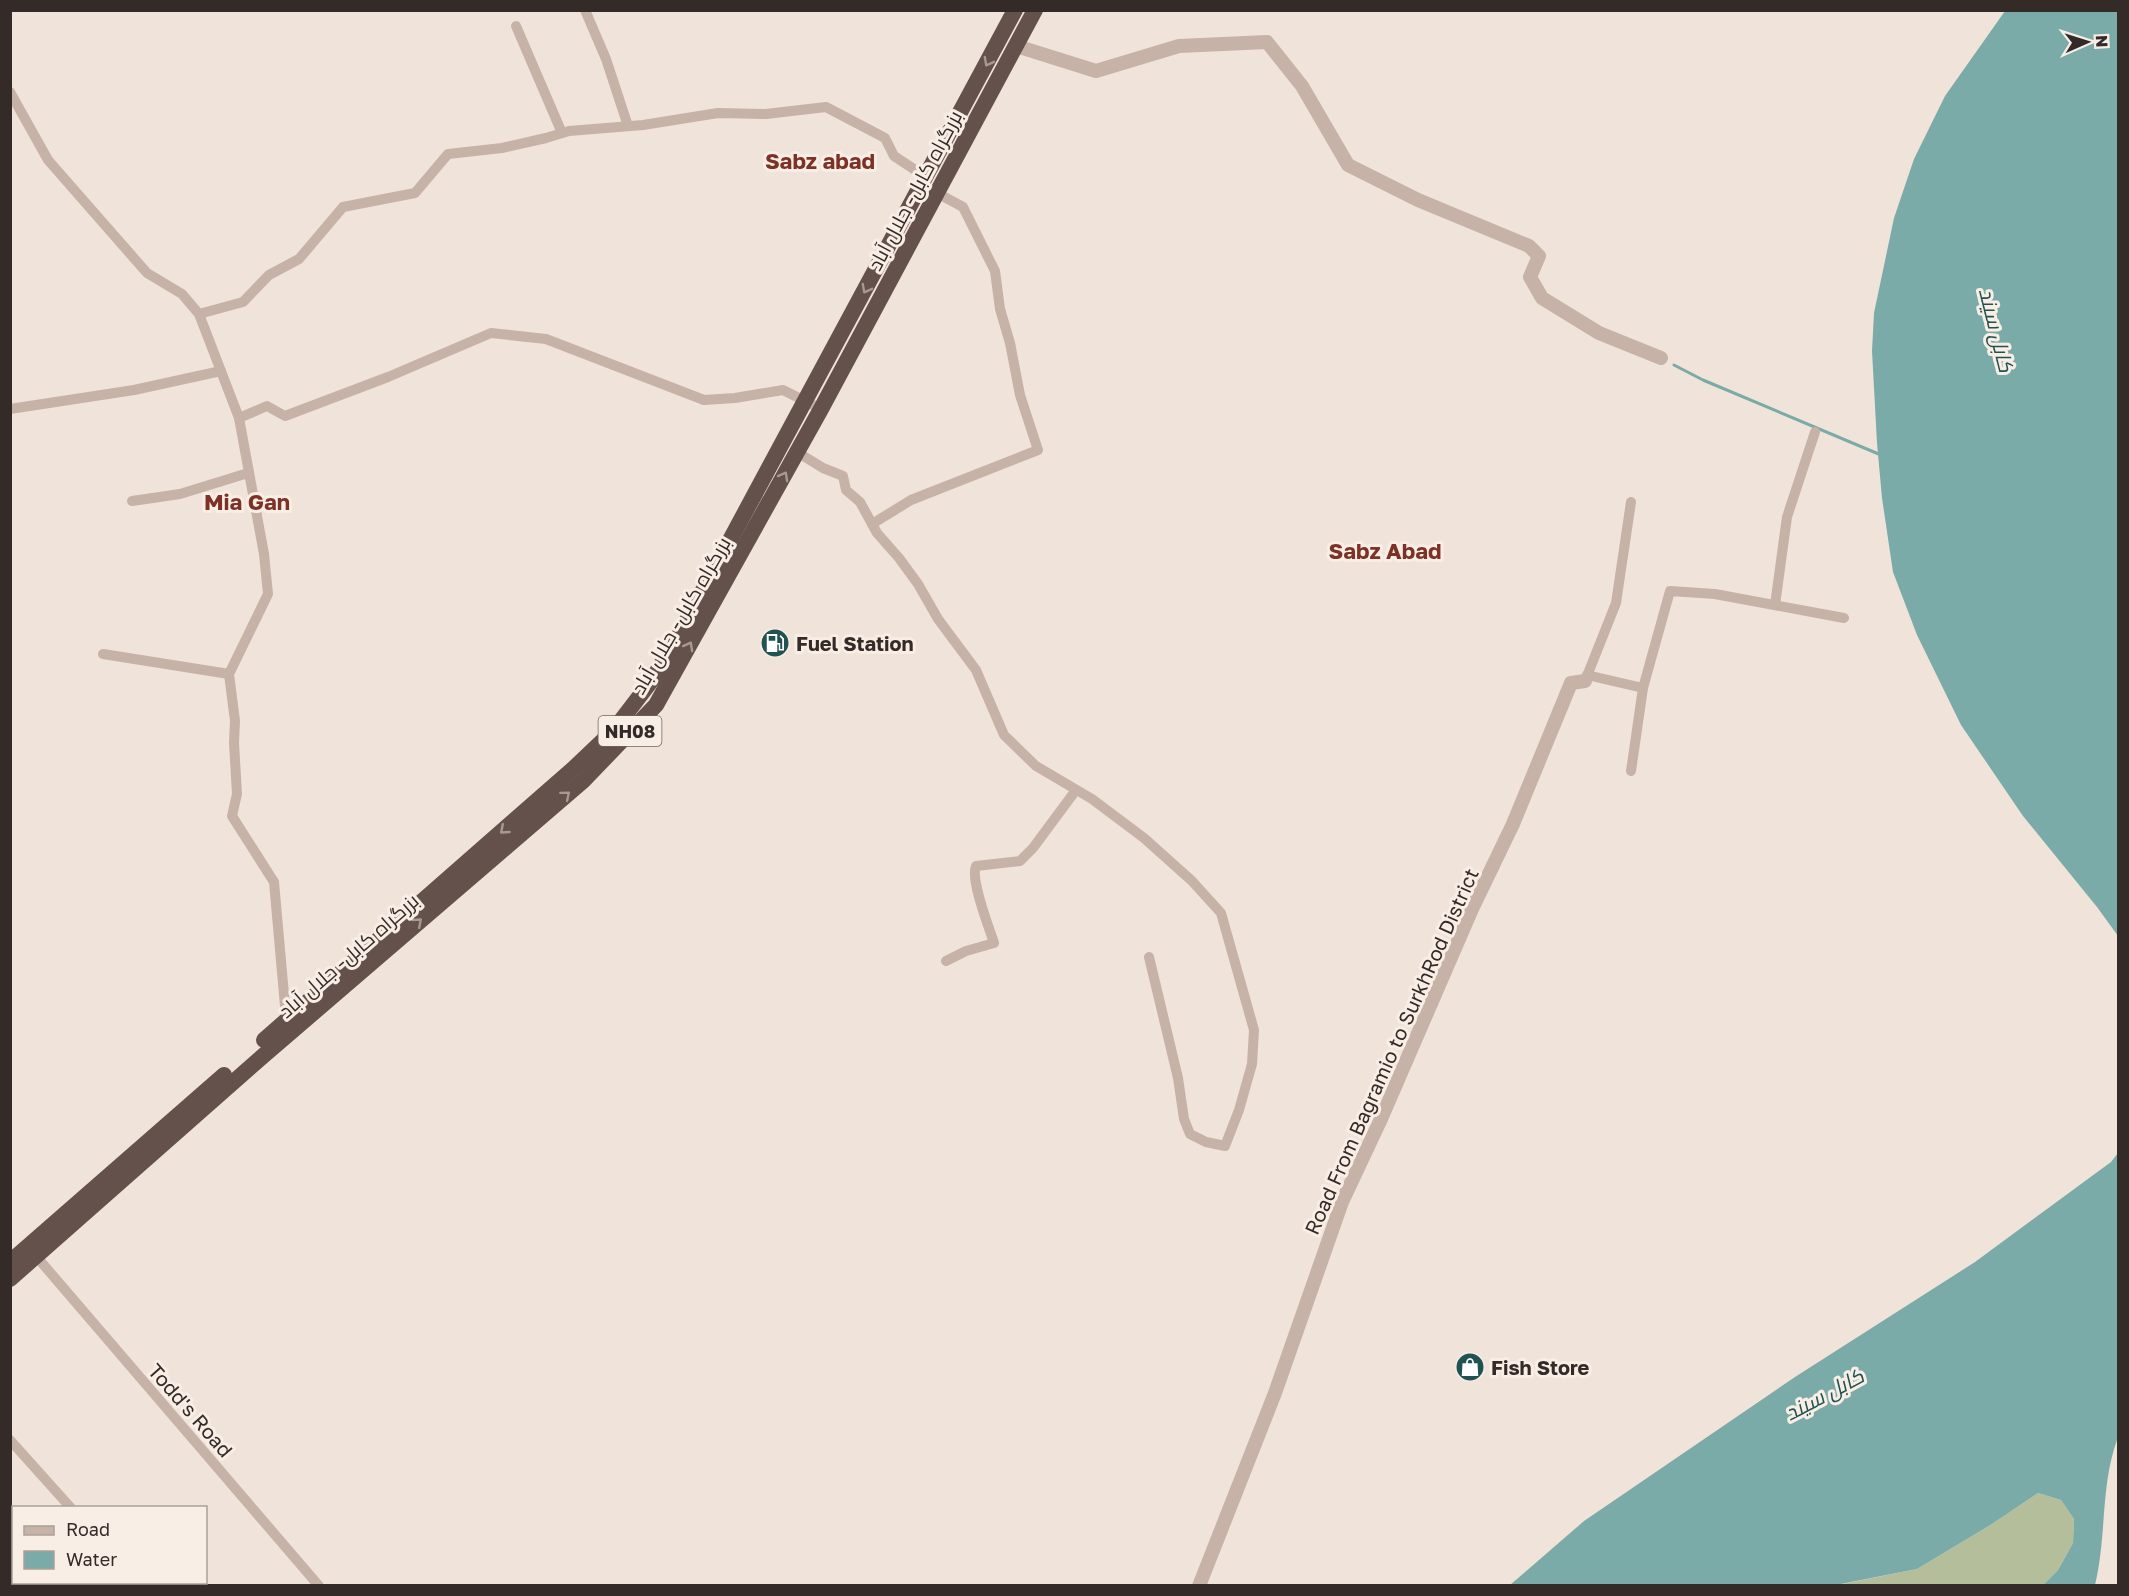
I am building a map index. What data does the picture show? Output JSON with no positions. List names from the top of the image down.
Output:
{
  "streets": {
    "highway": ["بزرگراه کابل- جلال آباد", "NH08"],
    "street": ["Road From Bagramio to SurkhRod District", "Todd's Road"]
  },
  "crossings": [
    ["بزرگراه کابل- جلال آباد", "Todd's Road"]
  ],
  "districts": ["Sabz abad", "Mia Gan", "Sabz Abad"],
  "water": ["کابل سيند"],
  "places": {
    "fuel station": ["Fuel Station"],
    "shop": ["Fish Store"]
  },
  "legend": ["Road", "Water"],
  "north": "right"
}
